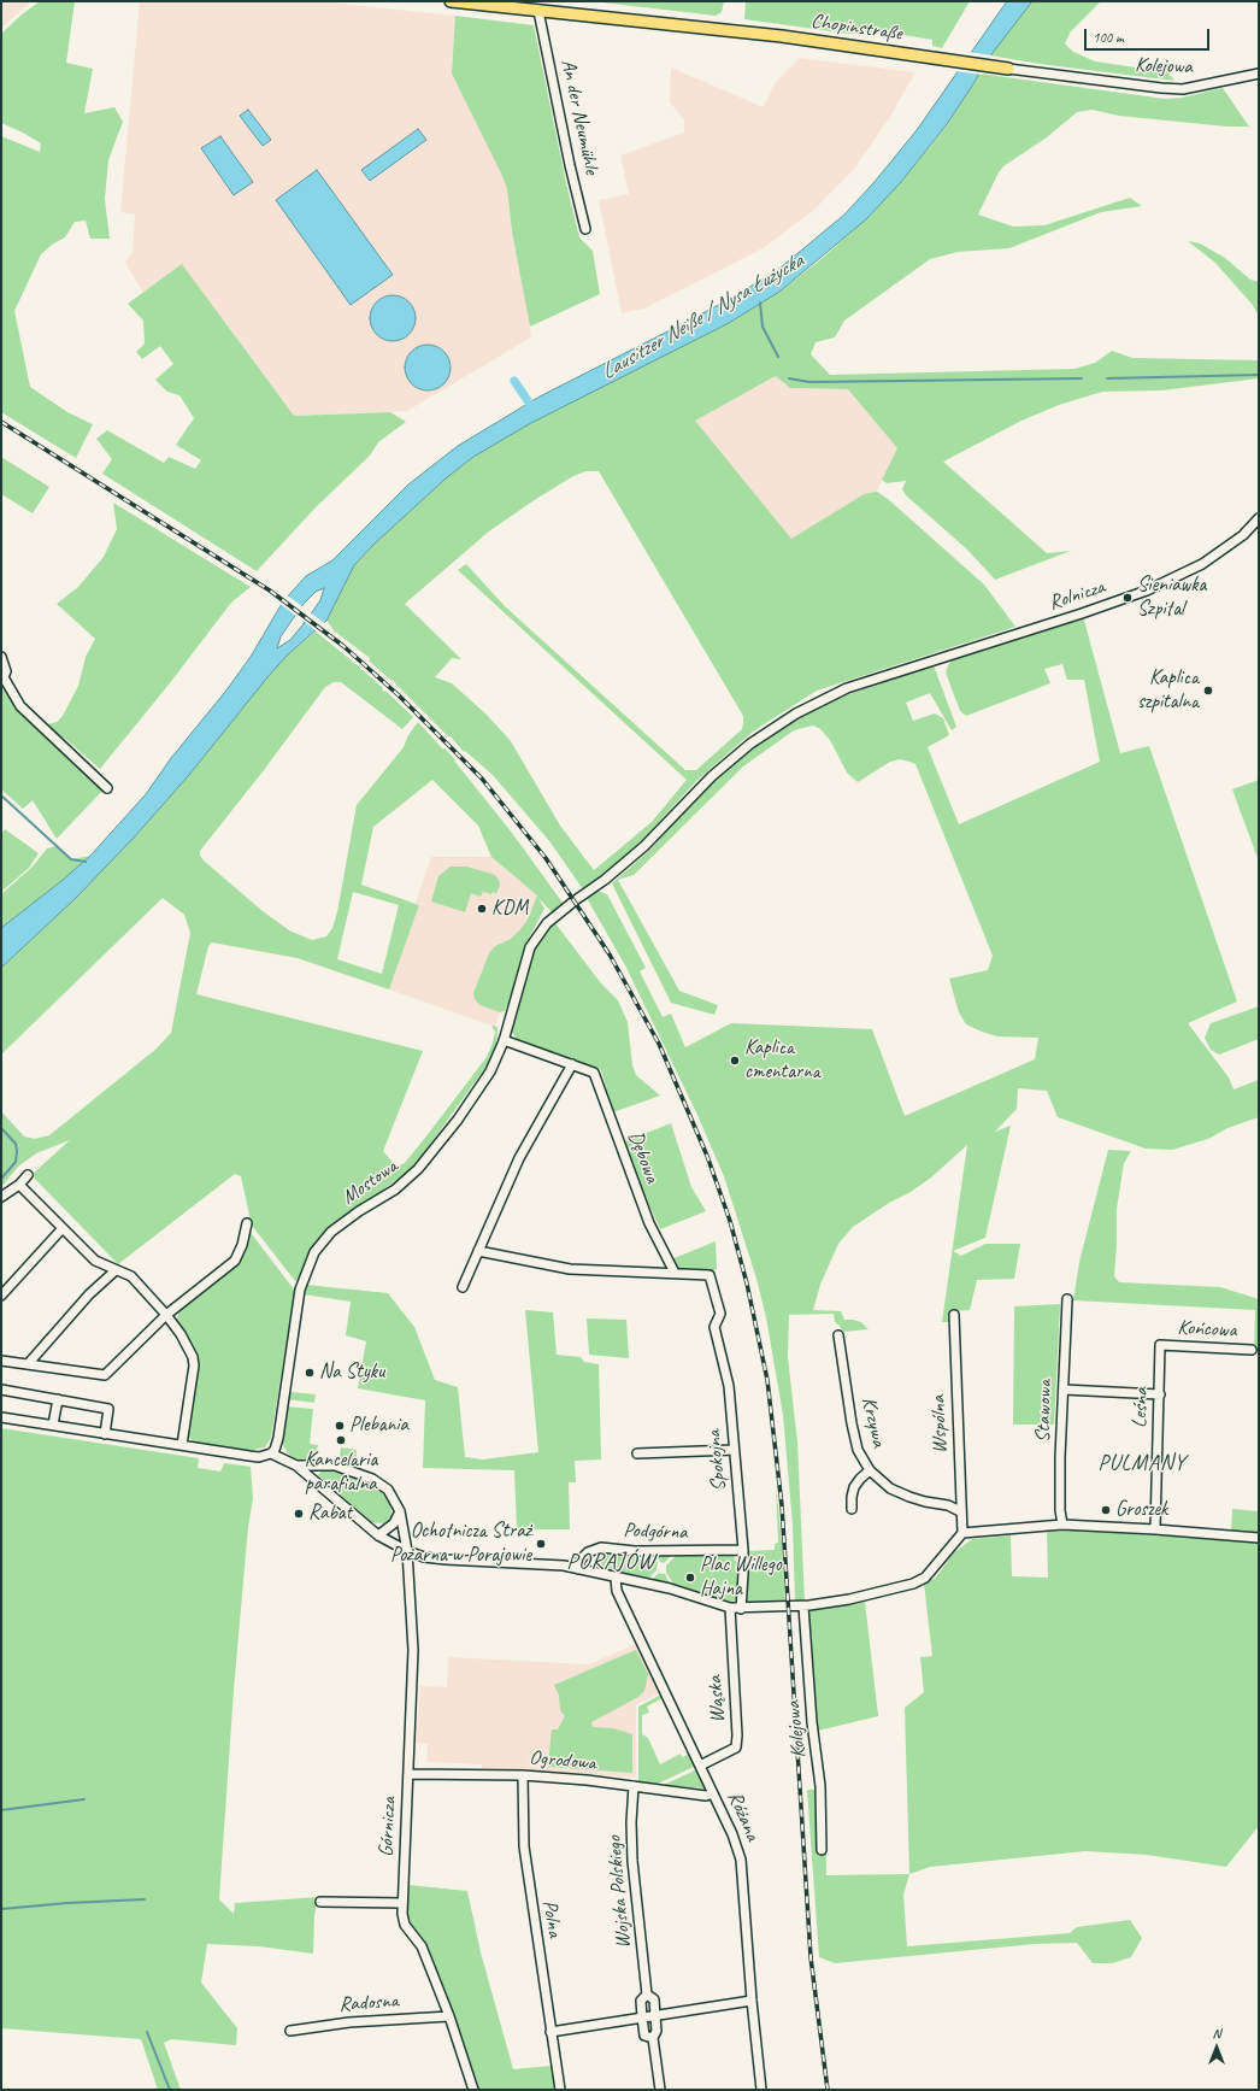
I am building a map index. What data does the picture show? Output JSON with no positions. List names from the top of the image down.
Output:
{
  "streets": {
    "main road": ["Chopinstraße"],
    "street": [
      "Kolejowa",
      "An der Neumühle",
      "Rolnicza",
      "Dębowa",
      "Mostowa",
      "Końcowa",
      "Leśna",
      "Stawowa",
      "Krzywa",
      "Wspólna",
      "Spokojna",
      "Podgórna",
      "Wąska",
      "Ogrodowa",
      "Różana",
      "Górnicza",
      "Wojska Polskiego",
      "Polna",
      "Radosna"
    ]
  },
  "crossings": [
    ["Chopinstraße", "Kolejowa"],
    ["Chopinstraße", "An der Neumühle"],
    ["Rolnicza", "Mostowa"],
    ["Dębowa", "Mostowa"],
    ["Dębowa", "Spokojna"],
    ["Końcowa", "Leśna"],
    ["Krzywa", "Wspólna"],
    ["Spokojna", "Podgórna"],
    ["Wąska", "Różana"],
    ["Ogrodowa", "Różana"],
    ["Ogrodowa", "Górnicza"],
    ["Ogrodowa", "Wojska Polskiego"],
    ["Ogrodowa", "Polna"],
    ["Górnicza", "Radosna"]
  ],
  "districts": ["PULMANY", "PORAJÓW"],
  "water": ["Lausitzer Neiße / Nysa Łużycka"],
  "places": [
    "Sieniawka Szpital",
    "Kaplica szpitalna",
    "KDM",
    "Kaplica cmentarna",
    "Na Styku",
    "Plebania",
    "Kancelaria parafialna",
    "Groszek",
    "Rabat",
    "Ochotnicza Straż Pożarna w Porajowie",
    "Plac Willego Hajna"
  ],
  "scale_bar": "100 m",
  "north": "top"
}
